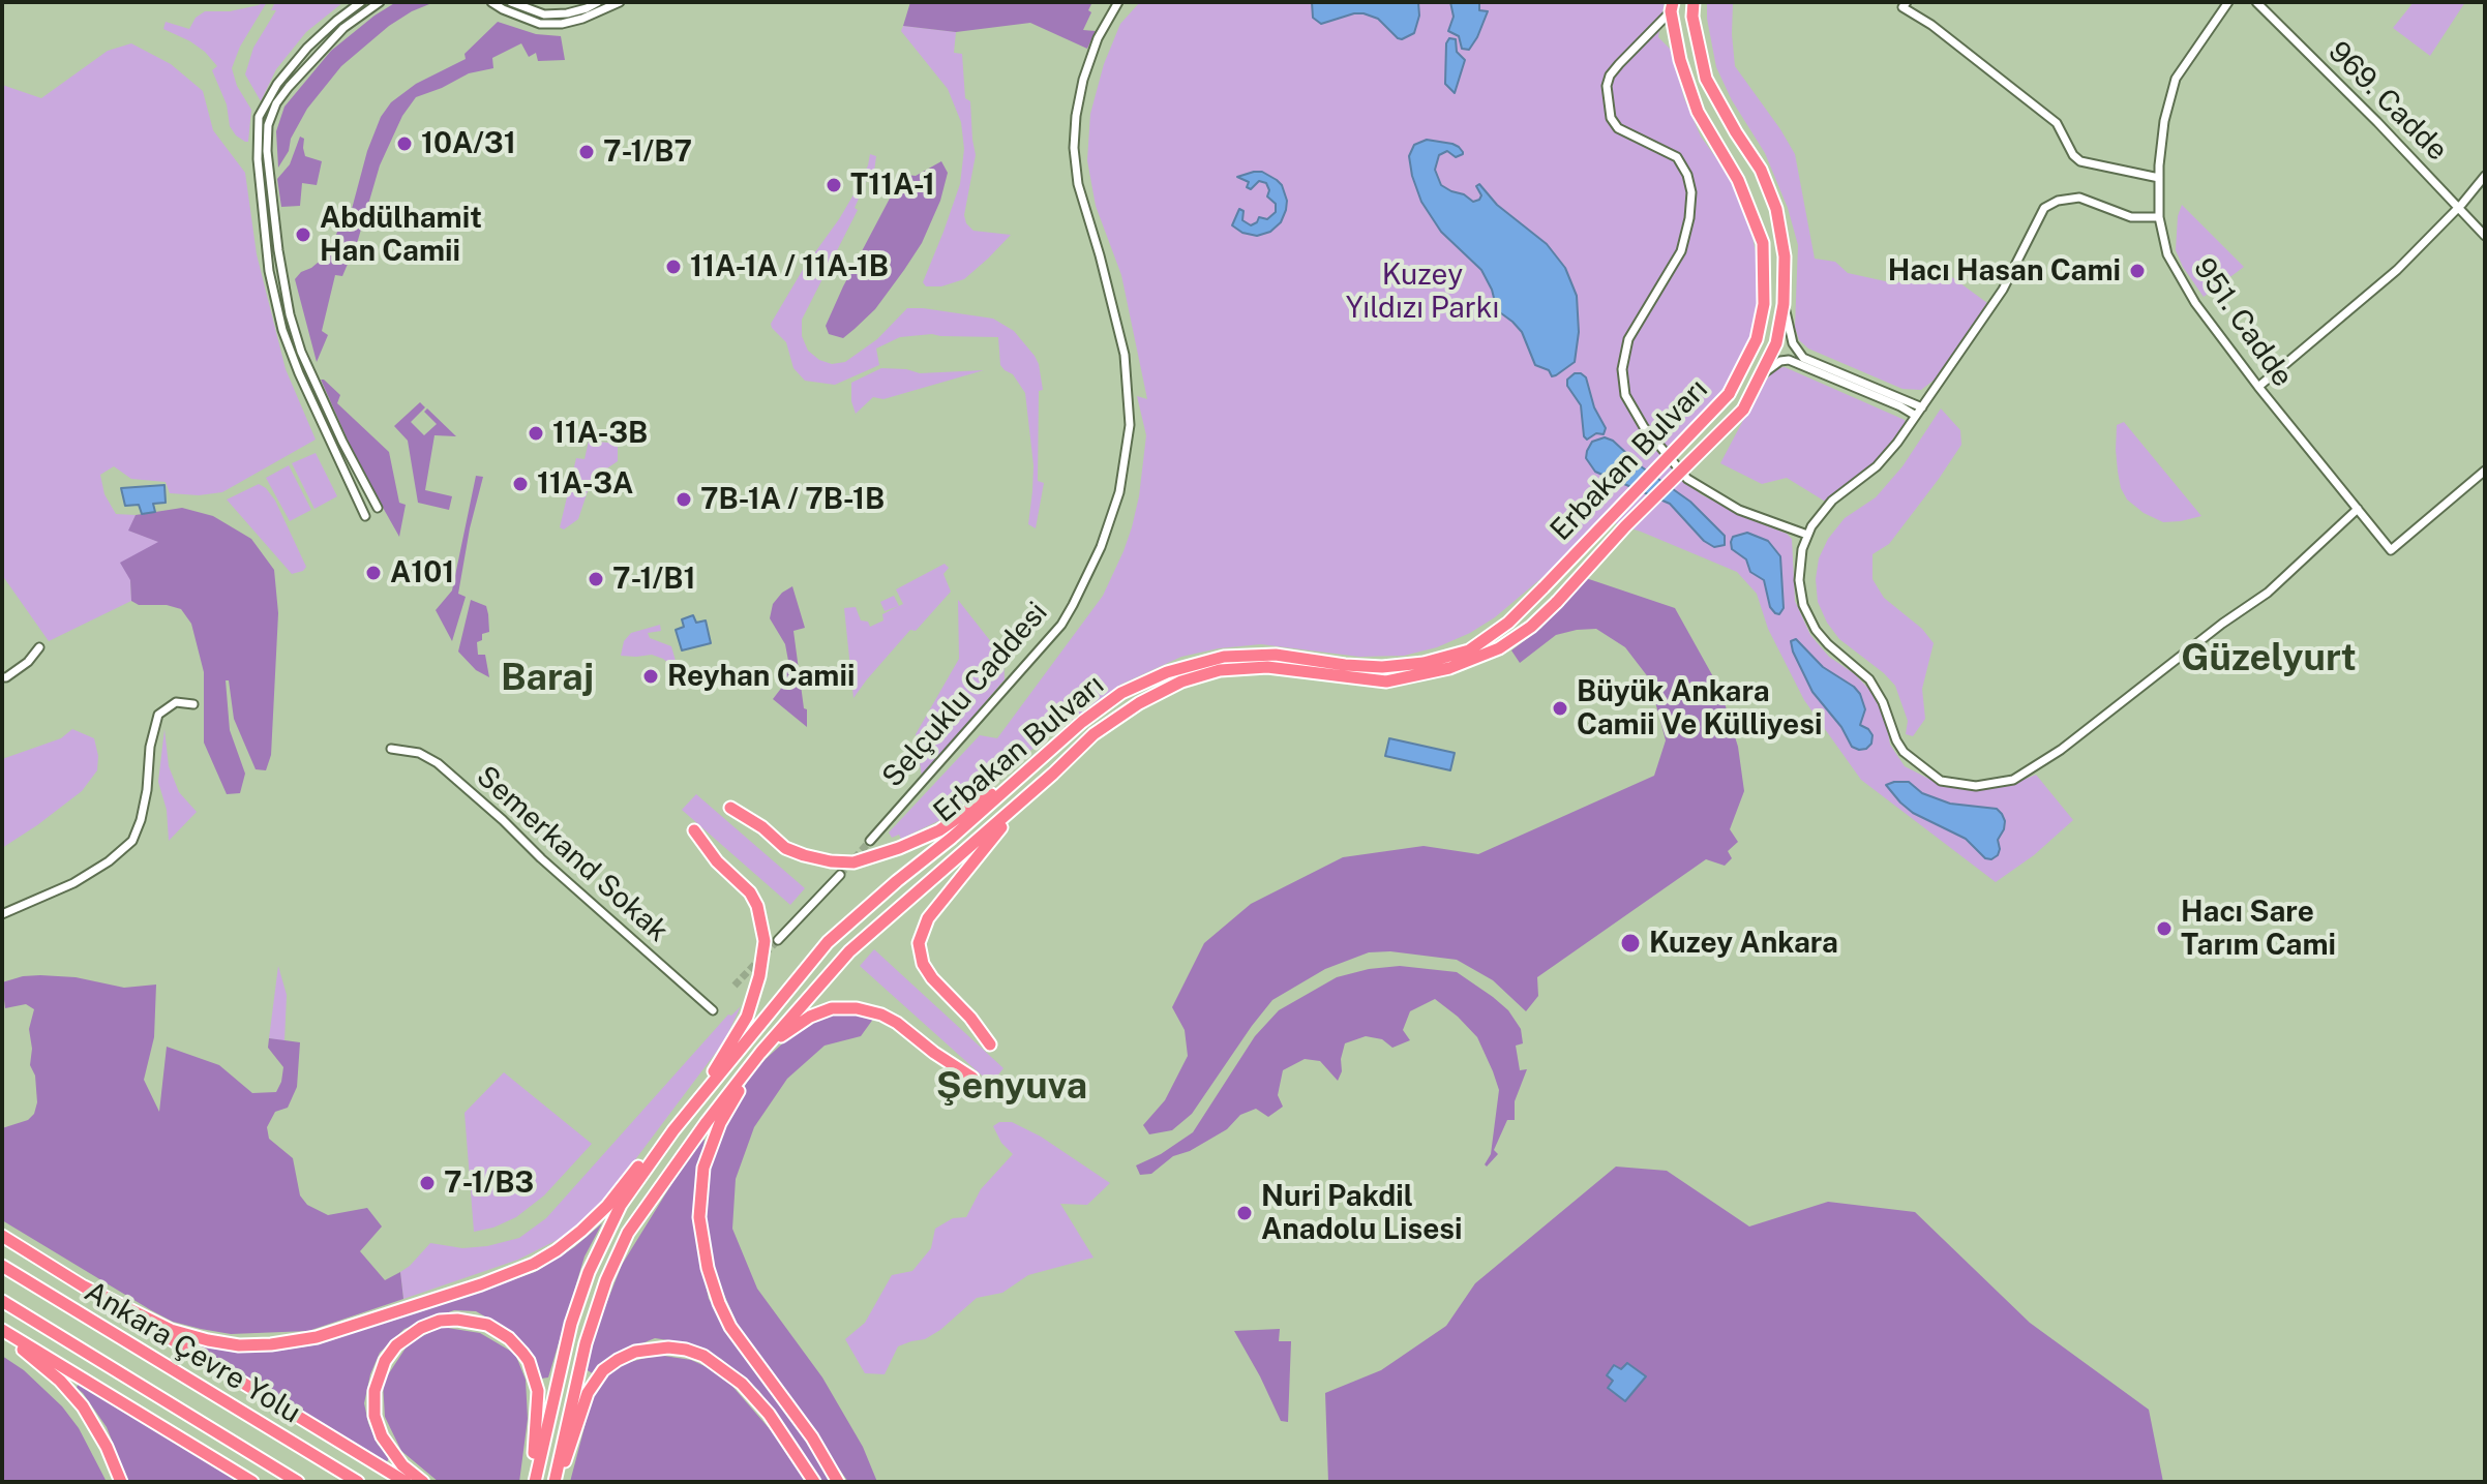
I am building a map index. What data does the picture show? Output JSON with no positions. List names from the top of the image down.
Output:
{
  "streets": {
    "highway": ["Erbakan Bulvarı", "Ankara Çevre Yolu"],
    "street": [
      "969. Cadde",
      "951. Cadde",
      "Selçuklu Caddesi",
      "Semerkand Sokak"
    ]
  },
  "districts": ["Güzelyurt", "Baraj", "Şenyuva"],
  "parks": ["Kuzey Yıldızı Parkı"],
  "places": [
    "10A/31",
    "7-1/B7",
    "T11A-1",
    "Abdülhamit Han Camii",
    "11A-1A / 11A-1B",
    "Hacı Hasan Cami",
    "11A-3B",
    "11A-3A",
    "7B-1A / 7B-1B",
    "A101",
    "7-1/B1",
    "Reyhan Camii",
    "Büyük Ankara Camii Ve Külliyesi",
    "Hacı Sare Tarım Cami",
    "Kuzey Ankara",
    "7-1/B3",
    "Nuri Pakdil Anadolu Lisesi"
  ]
}
